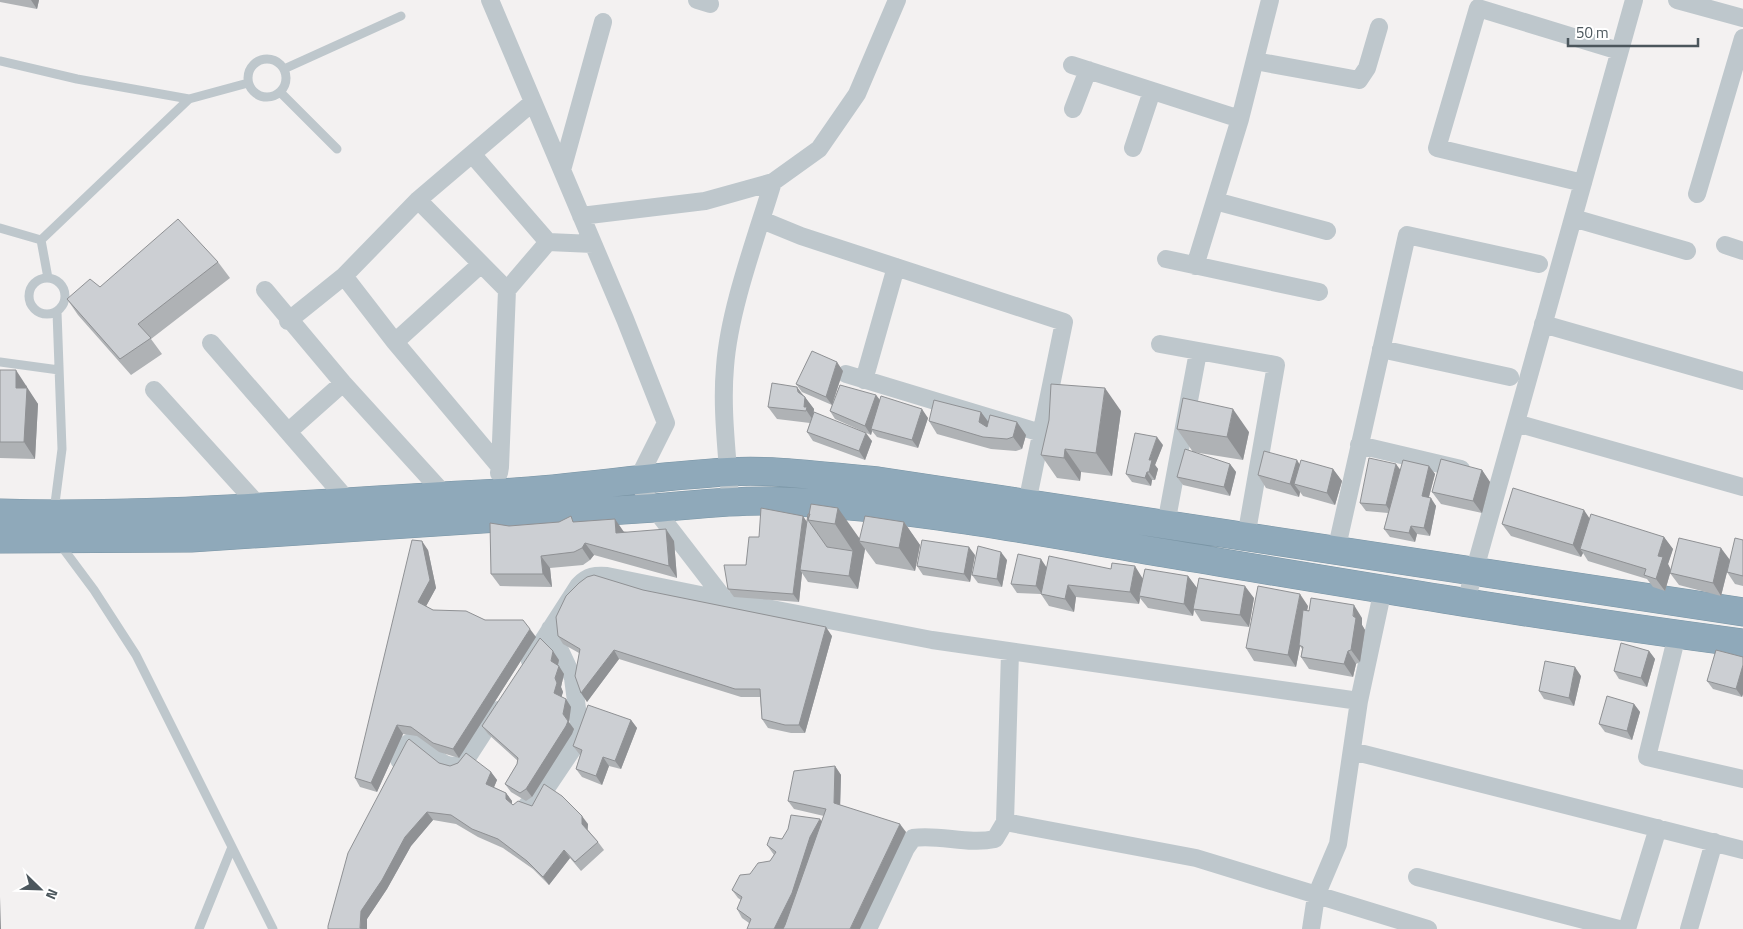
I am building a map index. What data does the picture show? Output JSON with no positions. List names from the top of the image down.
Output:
{
  "scale_bar": "50 m",
  "north": "bottom right"
}
